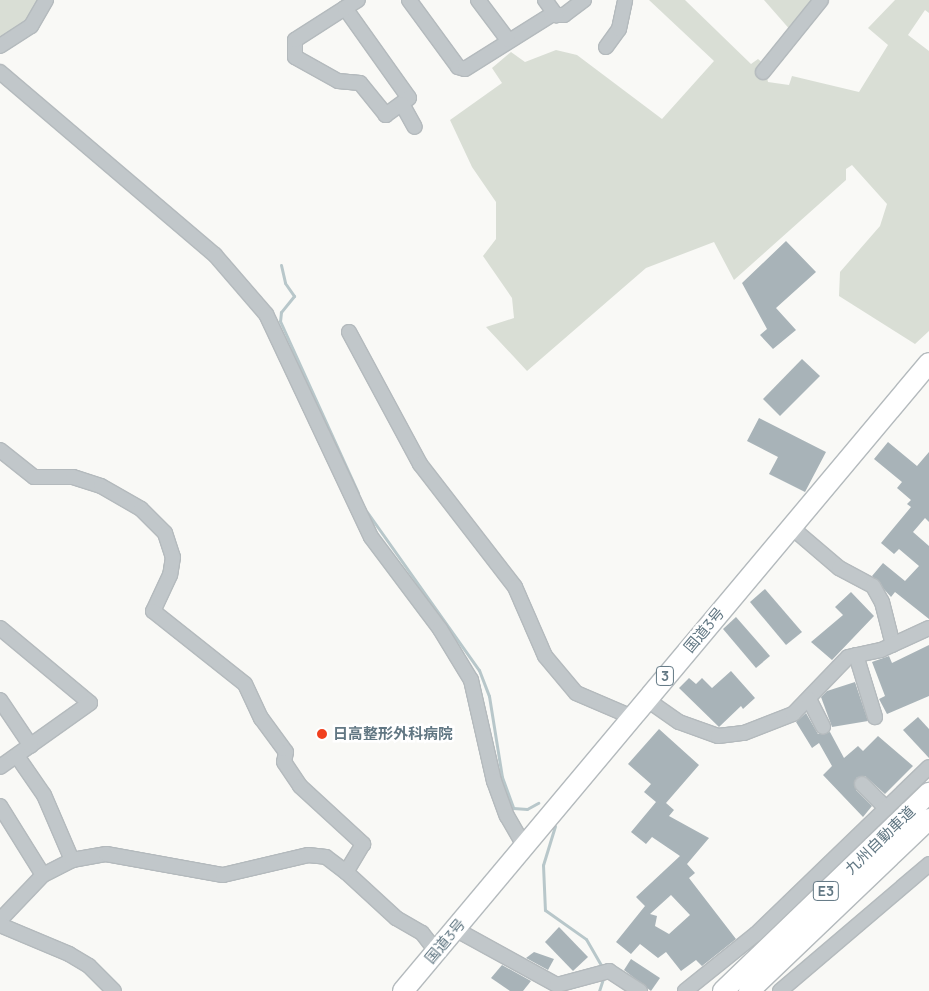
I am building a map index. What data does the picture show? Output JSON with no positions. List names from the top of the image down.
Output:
{
  "streets": {
    "highway": [
      "国道3号",
      "3",
      "九州自動車道",
      "E3"
    ]
  },
  "places": ["日高整形外科病院"]
}
